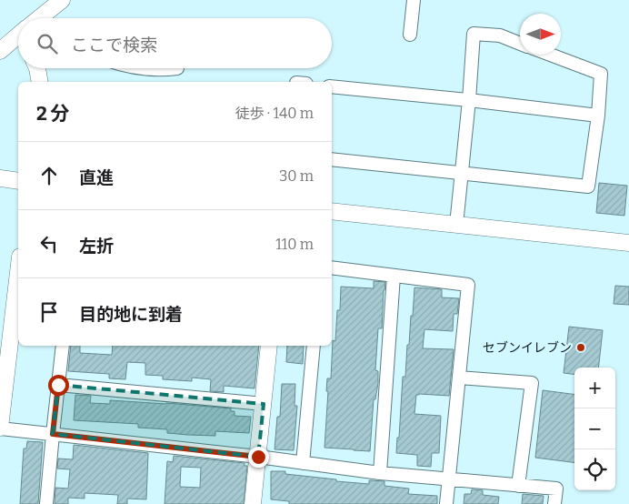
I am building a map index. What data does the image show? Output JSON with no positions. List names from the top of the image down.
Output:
{
  "places": ["セブンイレブン"],
  "north": "right",
  "page": {
    "search": "ここで検索",
    "heading": ["2 分", "徒歩 · 140 m"],
    "list": [
      ["直進", "30 m"],
      ["左折", "110 m"],
      "目的地に到着"
    ],
    "map_buttons": ["+", "−"]
  }
}
